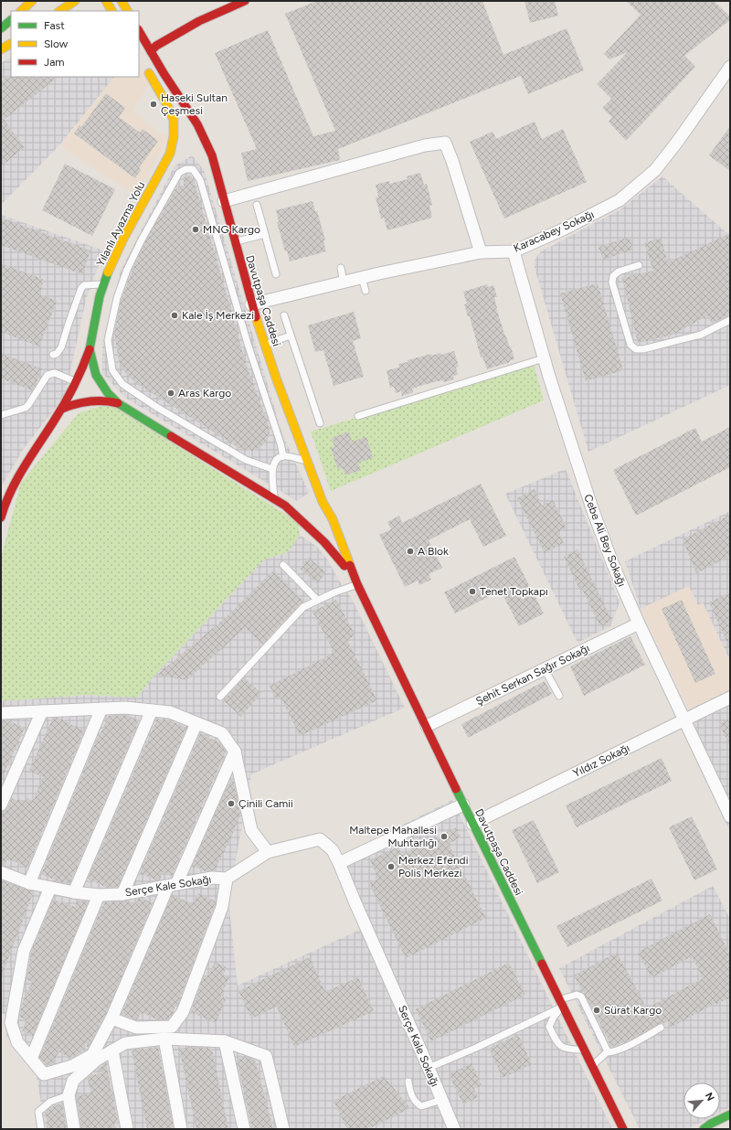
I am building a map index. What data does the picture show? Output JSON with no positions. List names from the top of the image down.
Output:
{
  "streets": {
    "main road": ["Yılanlı Ayazma Yolu", "Davutpaşa Caddesi"],
    "street": [
      "Karacabey Sokağı",
      "Cebe Ali Bey Sokağı",
      "Şehit Serkan Sağır Sokağı",
      "Yıldız Sokağı",
      "Serçe Kale Sokağı"
    ]
  },
  "crossings": [
    ["Karacabey Sokağı", "Davutpaşa Caddesi"],
    ["Karacabey Sokağı", "Cebe Ali Bey Sokağı"],
    ["Davutpaşa Caddesi", "Şehit Serkan Sağır Sokağı"],
    ["Davutpaşa Caddesi", "Yıldız Sokağı"],
    ["Cebe Ali Bey Sokağı", "Şehit Serkan Sağır Sokağı"],
    ["Cebe Ali Bey Sokağı", "Yıldız Sokağı"]
  ],
  "places": [
    "Haseki Sultan Çeşmesi",
    "MNG Kargo",
    "Kale İş Merkezi",
    "Aras Kargo",
    "A Blok",
    "Tenet Topkapı",
    "Çinili Camii",
    "Maltepe Mahallesi Muhtarlığı",
    "Merkez Efendi Polis Merkezi",
    "Sürat Kargo"
  ],
  "legend": ["Fast", "Slow", "Jam"],
  "north": "top right"
}
